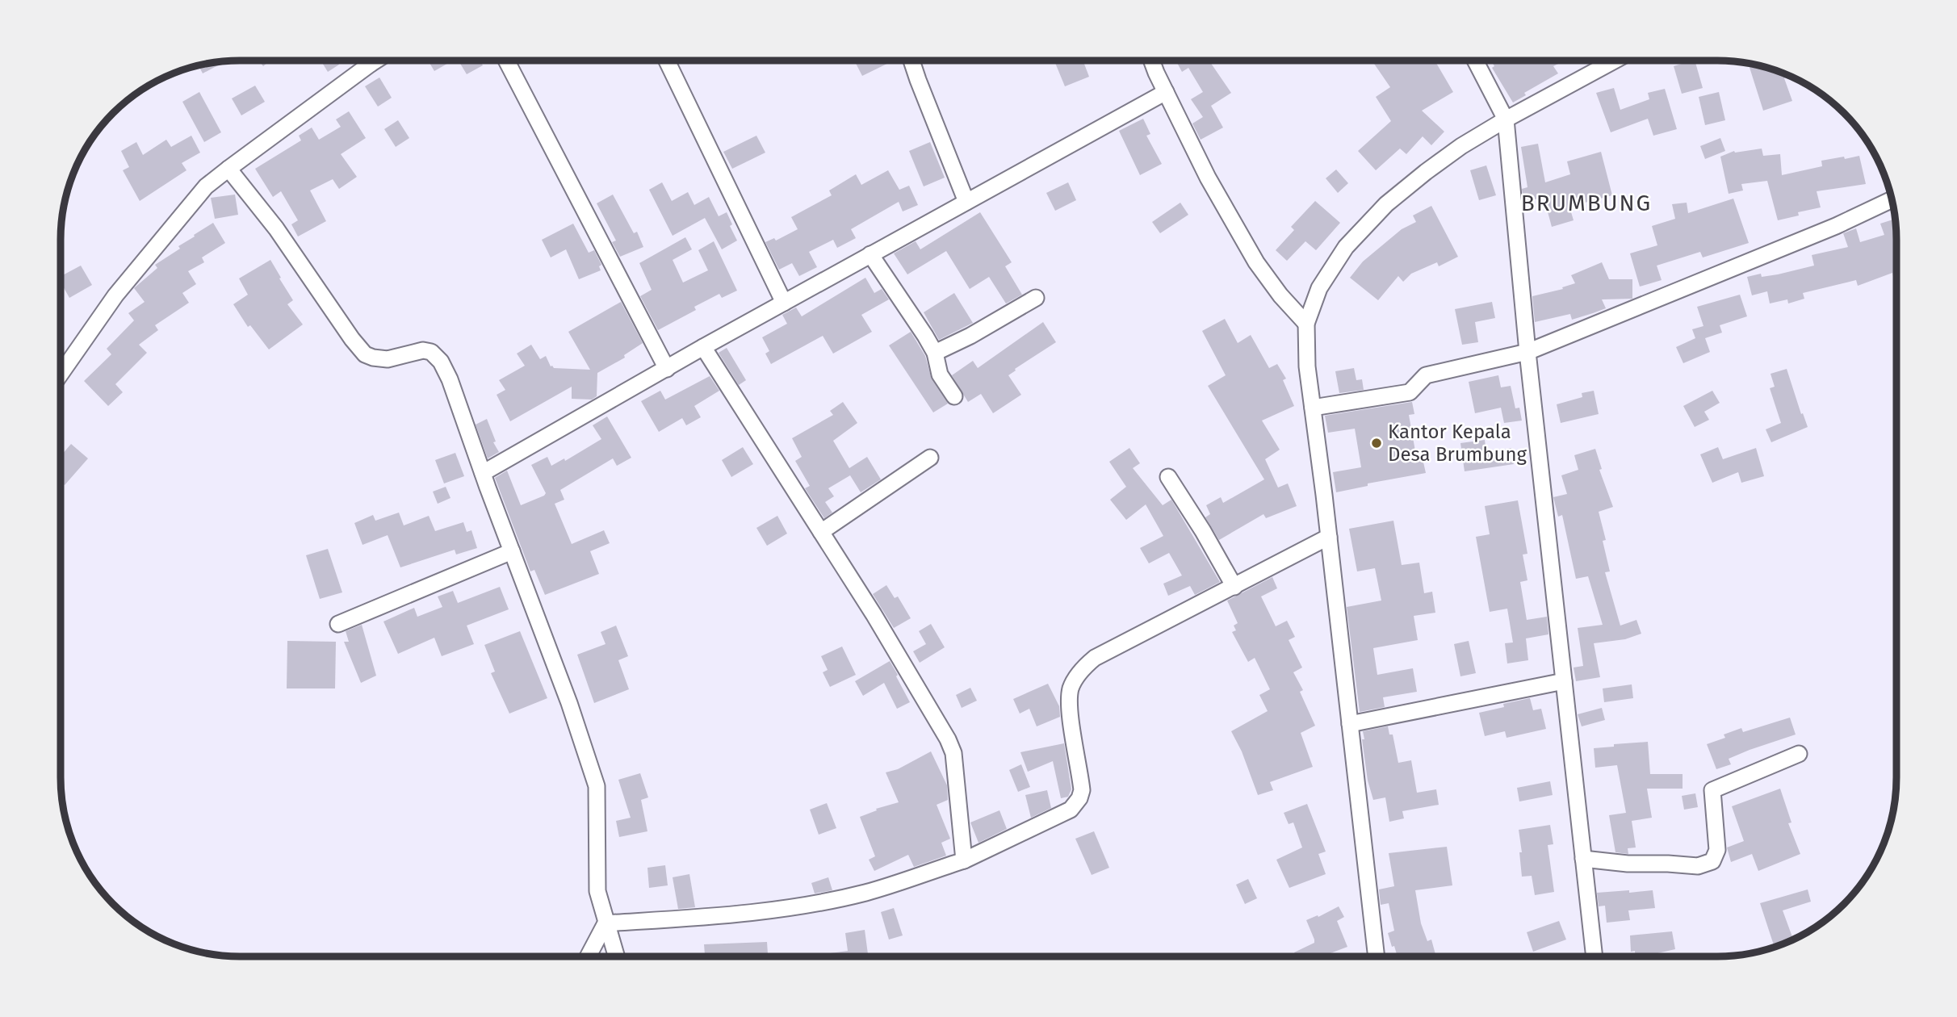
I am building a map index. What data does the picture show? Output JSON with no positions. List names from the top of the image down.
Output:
{
  "districts": ["BRUMBUNG"],
  "places": ["Kantor Kepala Desa Brumbung"]
}
